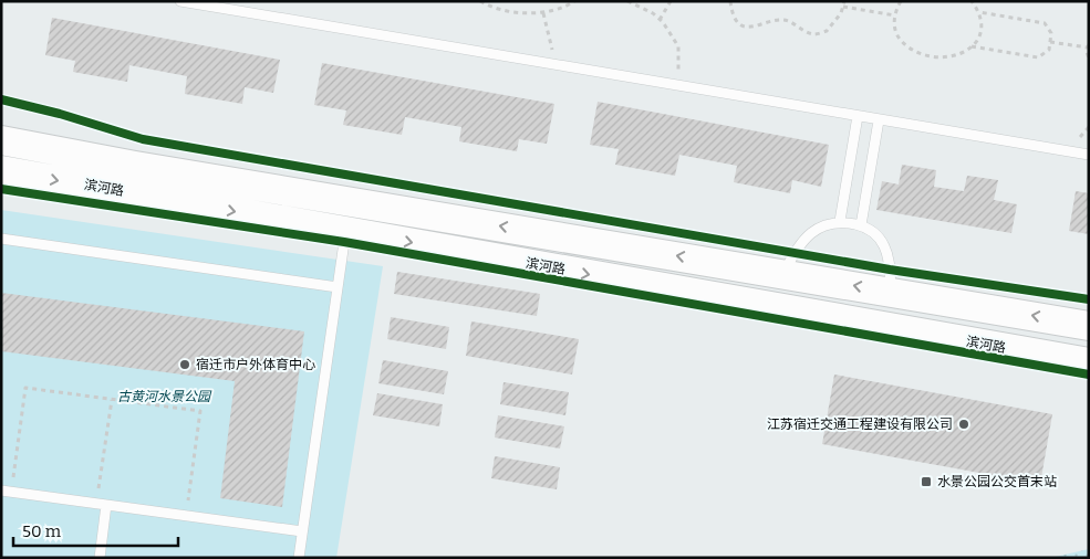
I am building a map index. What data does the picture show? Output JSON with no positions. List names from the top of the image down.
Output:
{
  "streets": {
    "main road": ["滨河路"]
  },
  "parks": ["古黄河水景公园"],
  "places": {
    "other": ["宿迁市户外体育中心", "江苏宿迁交通工程建设有限公司"],
    "transit": ["水景公园公交首末站"]
  },
  "scale_bar": "50 m"
}
